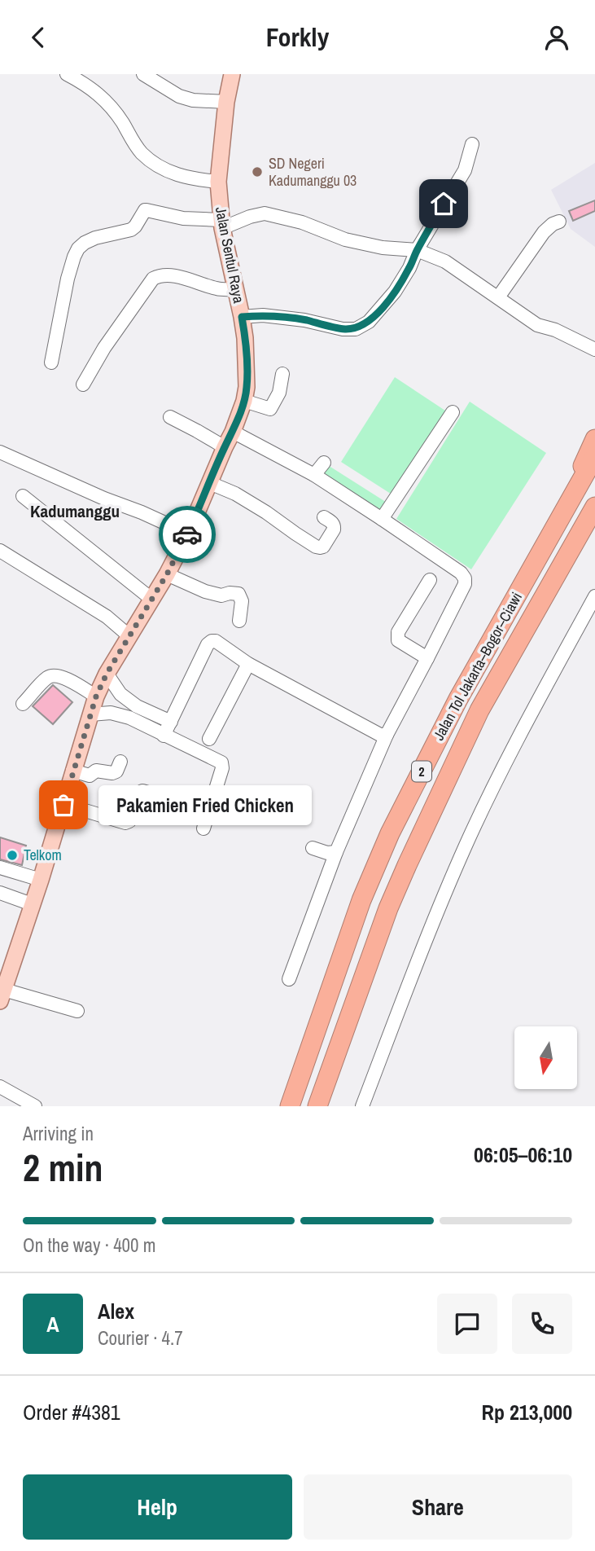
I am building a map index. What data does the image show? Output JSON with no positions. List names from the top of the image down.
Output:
{
  "streets": {
    "highway": ["Jalan Tol Jakarta–Bogor–Ciawi", "2"],
    "main road": ["Jalan Sentul Raya"]
  },
  "districts": ["Kadumanggu"],
  "places": ["SD Negeri Kadumanggu 03", "Pakamien Fried Chicken", "Telkom"],
  "north": "bottom",
  "page": {
    "header": "Forkly",
    "bubble": "Pakamien Fried Chicken",
    "heading": ["2 min", "Arriving in", "06:05–06:10"],
    "panel": [
      "Alex",
      "Courier · 4.7",
      "Order #4381",
      "Rp 213,000"
    ],
    "bar": "On the way · 400 m",
    "round": "A",
    "buttons": ["Help", "Share"]
  }
}
